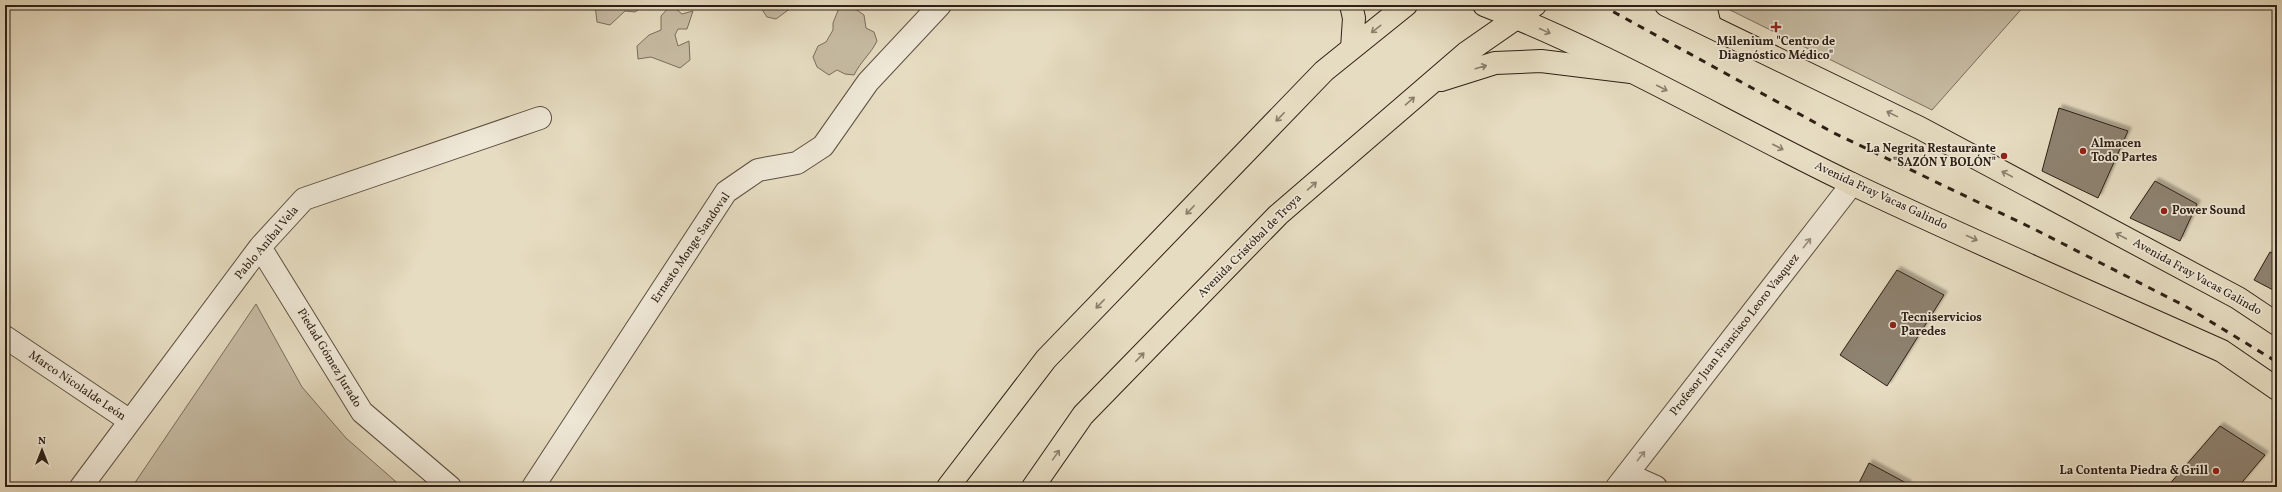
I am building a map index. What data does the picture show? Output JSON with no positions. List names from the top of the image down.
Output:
{
  "streets": {
    "main road": ["Avenida Fray Vacas Galindo", "Avenida Cristóbal de Troya"],
    "street": [
      "Pablo Aníbal Vela",
      "Ernesto Monge Sandoval",
      "Profesor Juan Francisco Leoro Vasquez",
      "Piedad Gómez Jurado",
      "Marco Nicolalde León"
    ]
  },
  "crossings": [
    ["Avenida Fray Vacas Galindo", "Avenida Cristóbal de Troya"],
    ["Avenida Fray Vacas Galindo", "Profesor Juan Francisco Leoro Vasquez"],
    ["Pablo Aníbal Vela", "Piedad Gómez Jurado"],
    ["Pablo Aníbal Vela", "Marco Nicolalde León"]
  ],
  "one_way": ["Profesor Juan Francisco Leoro Vasquez"],
  "places": {
    "health": ["Milenium \"Centro de Diagnóstico Médico\""],
    "other": [
      "Almacen Todo Partes",
      "La Negrita Restaurante \"SAZÓN Y BOLÓN\"",
      "Power Sound",
      "Tecniservicios Paredes",
      "La Contenta Piedra & Grill"
    ]
  },
  "north": "top"
}
